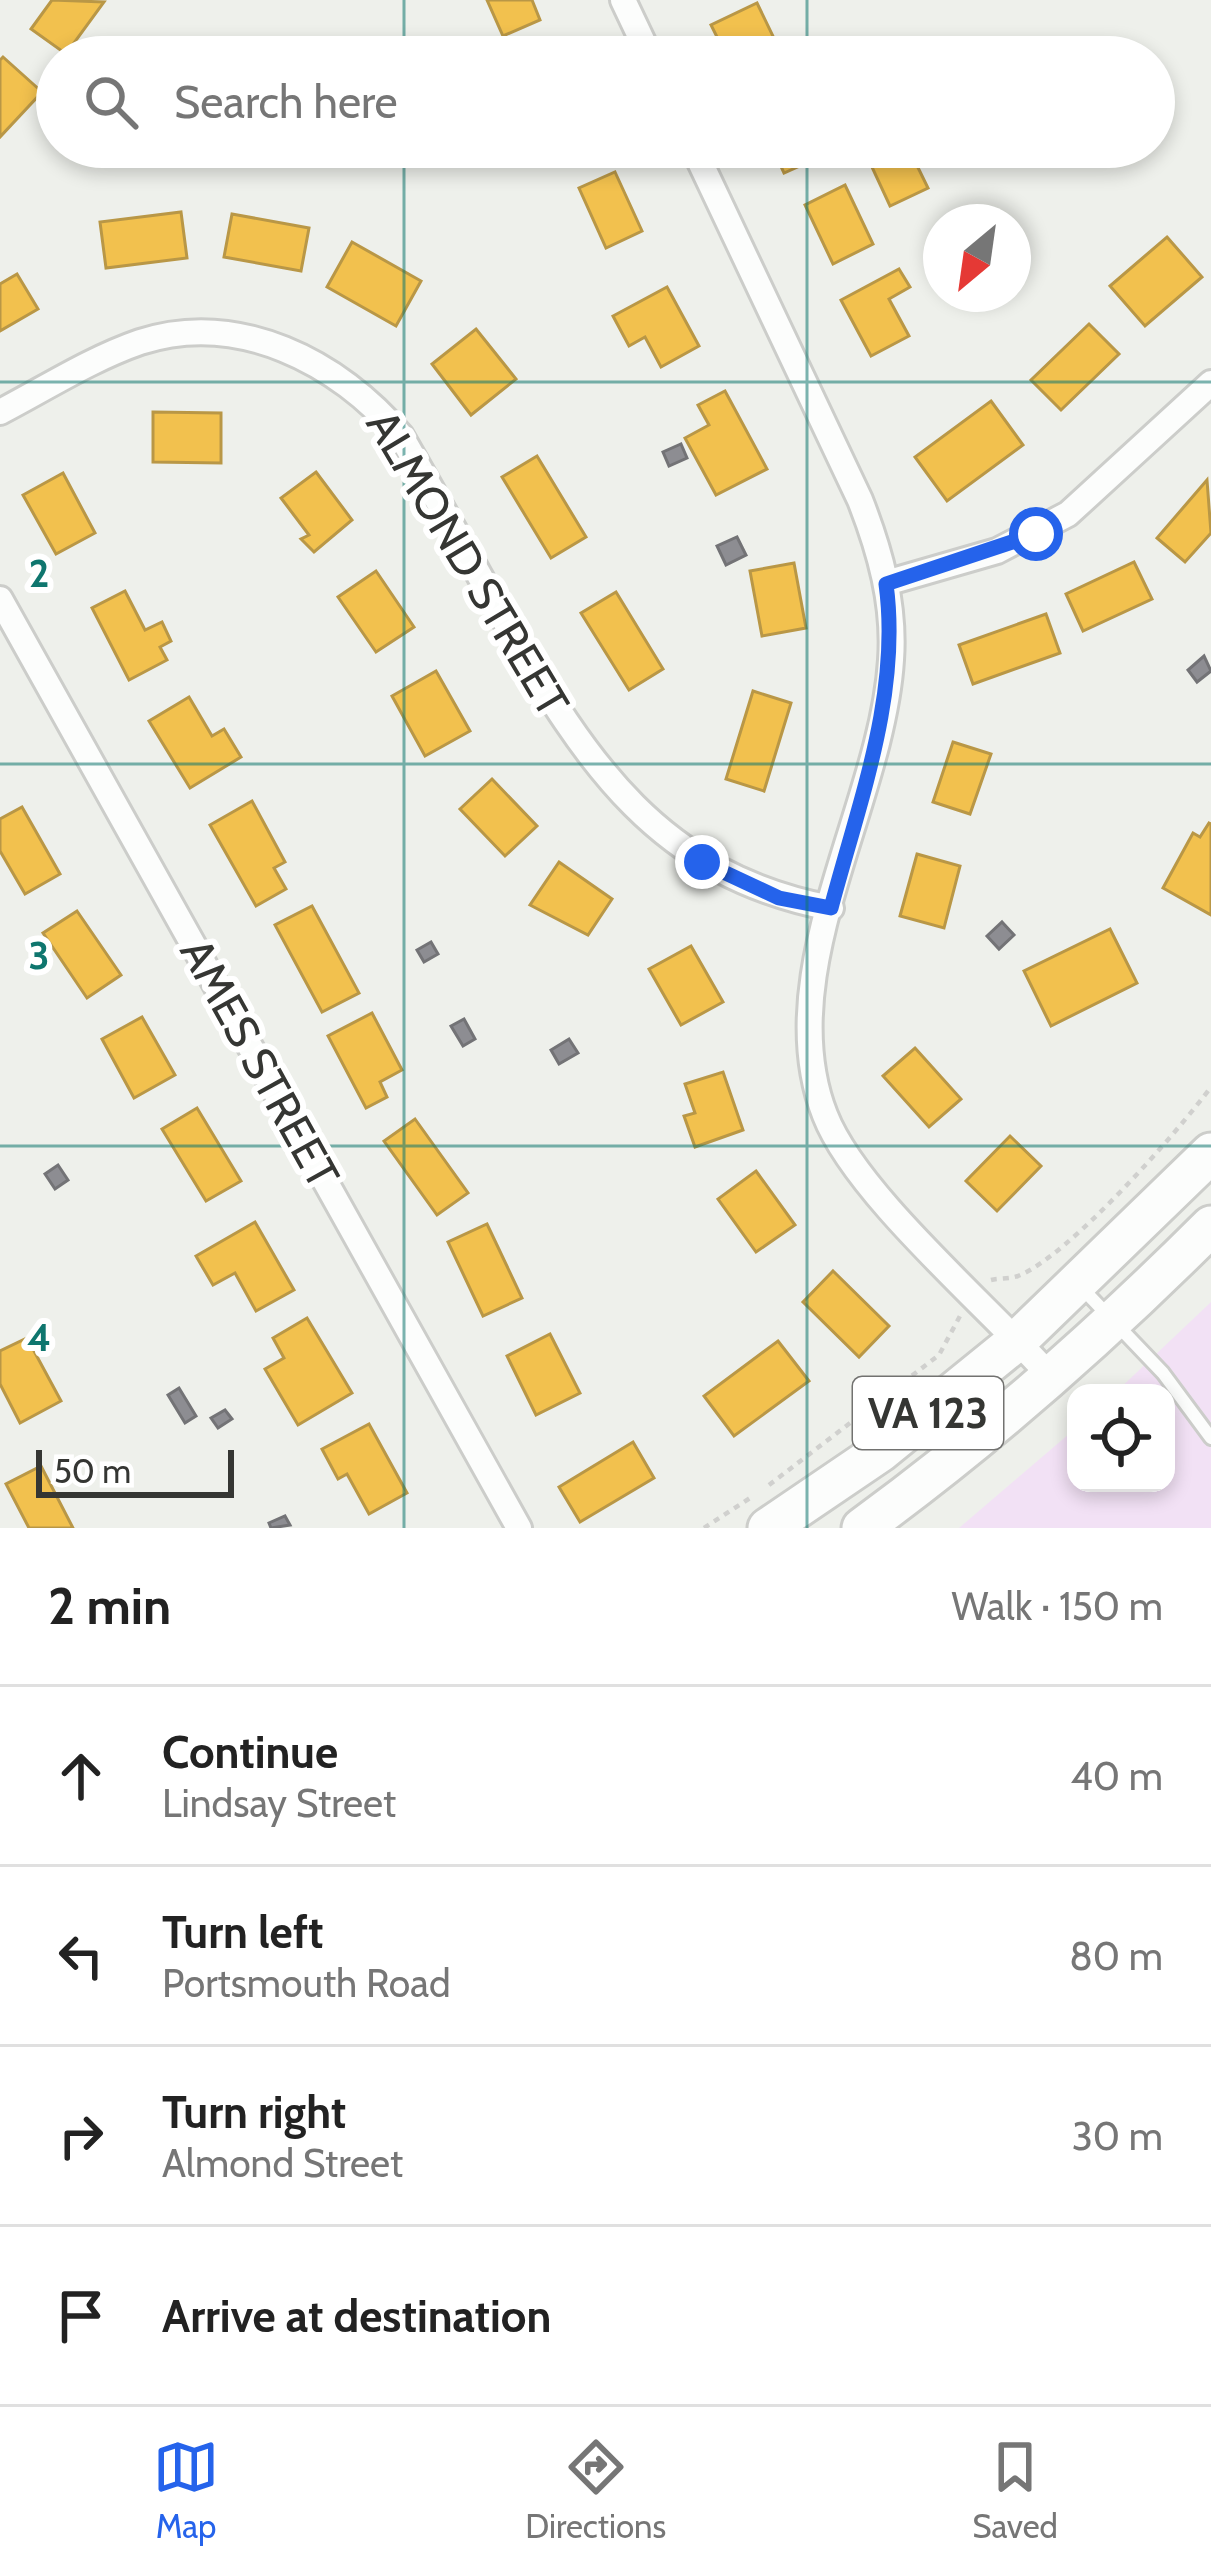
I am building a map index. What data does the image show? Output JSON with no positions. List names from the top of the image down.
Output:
{
  "streets": {
    "main road": ["VA 123"],
    "street": ["ALMOND STREET", "AMES STREET"]
  },
  "scale_bar": "50 m",
  "north": "bottom left",
  "page": {
    "search": "Search here",
    "scale": "50 m",
    "heading": ["2 min", "Walk · 150 m"],
    "list": [
      ["Continue", "Lindsay Street", "40 m"],
      ["Turn left", "Portsmouth Road", "80 m"],
      ["Turn right", "Almond Street", "30 m"],
      "Arrive at destination"
    ],
    "nav": ["Map", "Directions", "Saved"]
  },
  "grid": {
    "rows": ["2", "3", "4"]
  }
}
